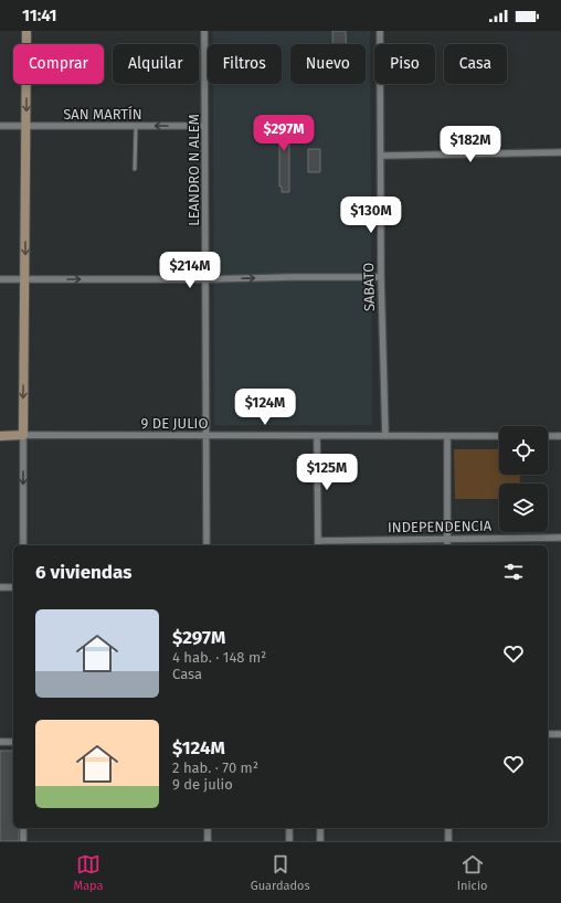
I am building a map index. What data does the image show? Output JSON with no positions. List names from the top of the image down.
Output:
{
  "streets": {
    "main road": ["9 DE JULIO"],
    "street": [
      "SAN MARTÍN",
      "LEANDRO N ALEM",
      "SABATO",
      "INDEPENDENCIA"
    ]
  },
  "crossings": [
    ["SAN MARTÍN", "LEANDRO N ALEM"],
    ["LEANDRO N ALEM", "9 DE JULIO"],
    ["SABATO", "9 DE JULIO"]
  ],
  "page": {
    "status": "11:41",
    "chip": [
      "Comprar",
      "Alquilar",
      "Filtros",
      "Nuevo",
      "Piso",
      "Casa"
    ],
    "price": [
      "$297M",
      "$182M",
      "$130M",
      "$214M",
      "$124M",
      "$125M"
    ],
    "heading": "6 viviendas",
    "list": [
      {
        "name": "$297M",
        "note": "4 hab. · 148 m² · Casa"
      },
      {
        "name": "$124M",
        "note": "2 hab. · 70 m² · 9 de julio"
      }
    ],
    "tabs": ["Mapa", "Guardados", "Inicio"]
  }
}
